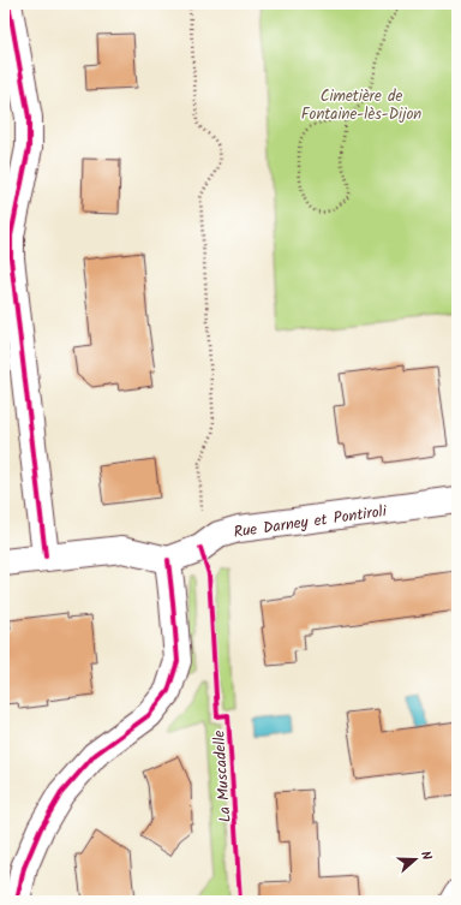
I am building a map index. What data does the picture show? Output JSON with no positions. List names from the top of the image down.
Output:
{
  "streets": {
    "street": ["Rue Darney et Pontiroli"],
    "cycle path": ["La Muscadelle"]
  },
  "parks": ["Cimetière de Fontaine-lès-Dijon"],
  "north": "right"
}
